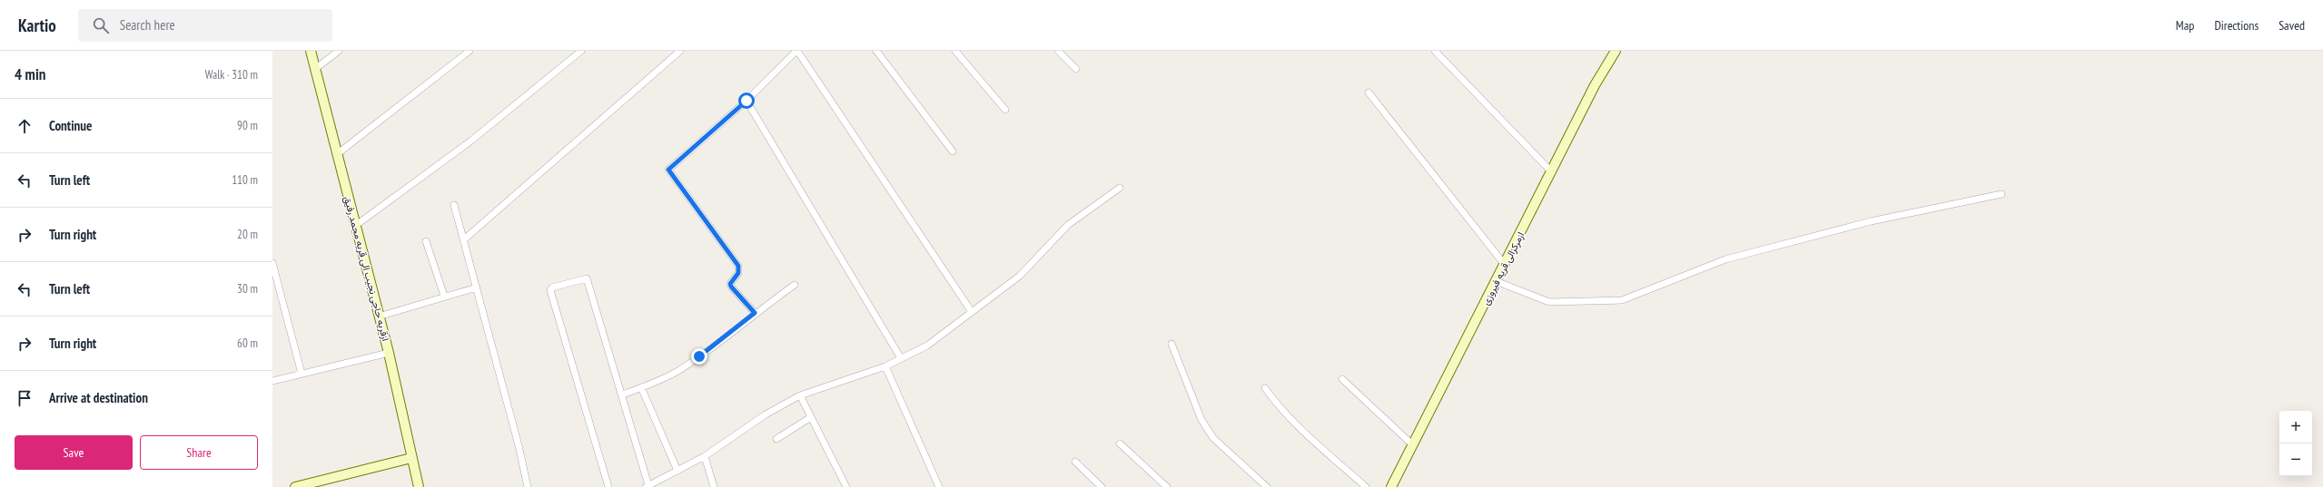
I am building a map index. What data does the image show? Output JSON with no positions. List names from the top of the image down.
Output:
{
  "streets": {
    "main road": ["ازقریه حاجی نجیب الی قریه محمد رفیق", "ازمرکزالی قریه فیروزی"]
  },
  "page": {
    "header": "Kartio",
    "search": "Search here",
    "nav": ["Map", "Directions", "Saved"],
    "heading": ["4 min", "Walk · 310 m"],
    "list": [
      ["Continue", "90 m"],
      ["Turn left", "110 m"],
      ["Turn right", "20 m"],
      ["Turn left", "30 m"],
      ["Turn right", "60 m"],
      "Arrive at destination"
    ],
    "map_buttons": ["+", "−"],
    "buttons": ["Save", "Share"]
  }
}
